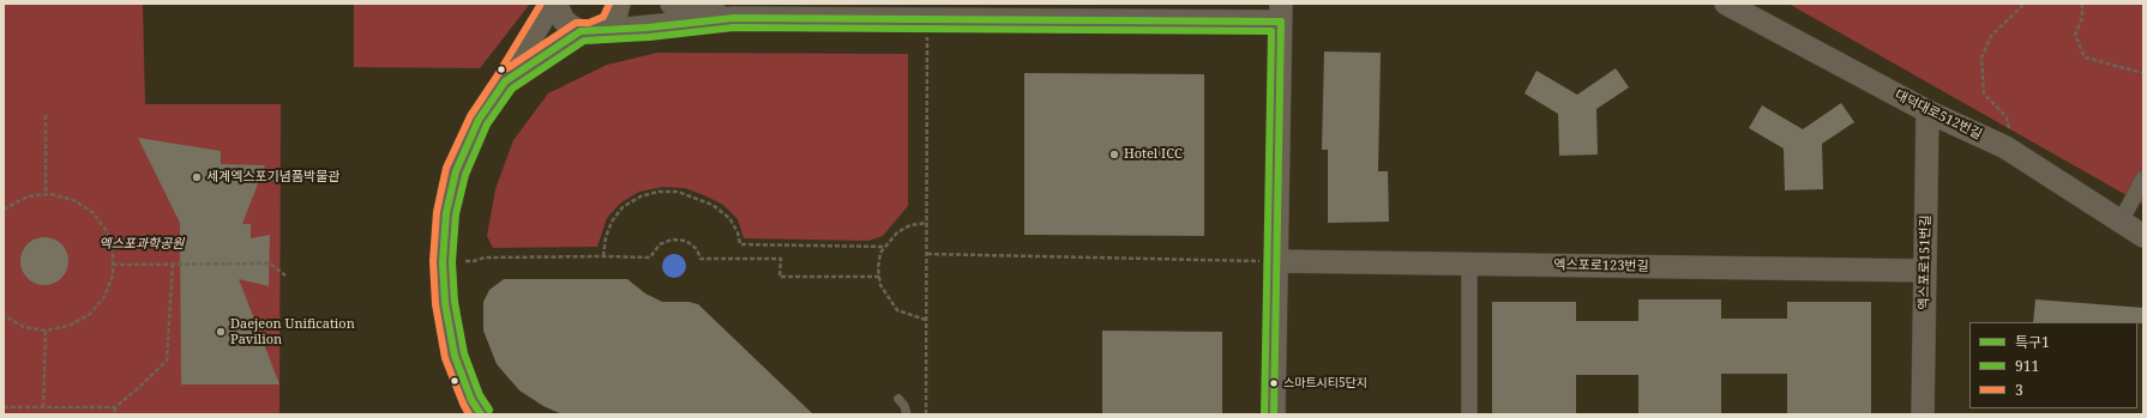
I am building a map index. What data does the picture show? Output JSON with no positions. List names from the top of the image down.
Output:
{
  "streets": {
    "street": ["대덕대로512번길", "엑스포로151번길", "엑스포로123번길"]
  },
  "crossings": [
    ["대덕대로512번길", "엑스포로151번길"],
    ["엑스포로151번길", "엑스포로123번길"]
  ],
  "parks": ["엑스포과학공원"],
  "places": [
    "Hotel ICC",
    "세계엑스포기념품박물관",
    "Daejeon Unification Pavilion",
    "스마트시티5단지"
  ],
  "lines": ["transit line 3", "transit line 특구1", "transit line 911"],
  "legend": ["특구1", "911", "3"]
}
